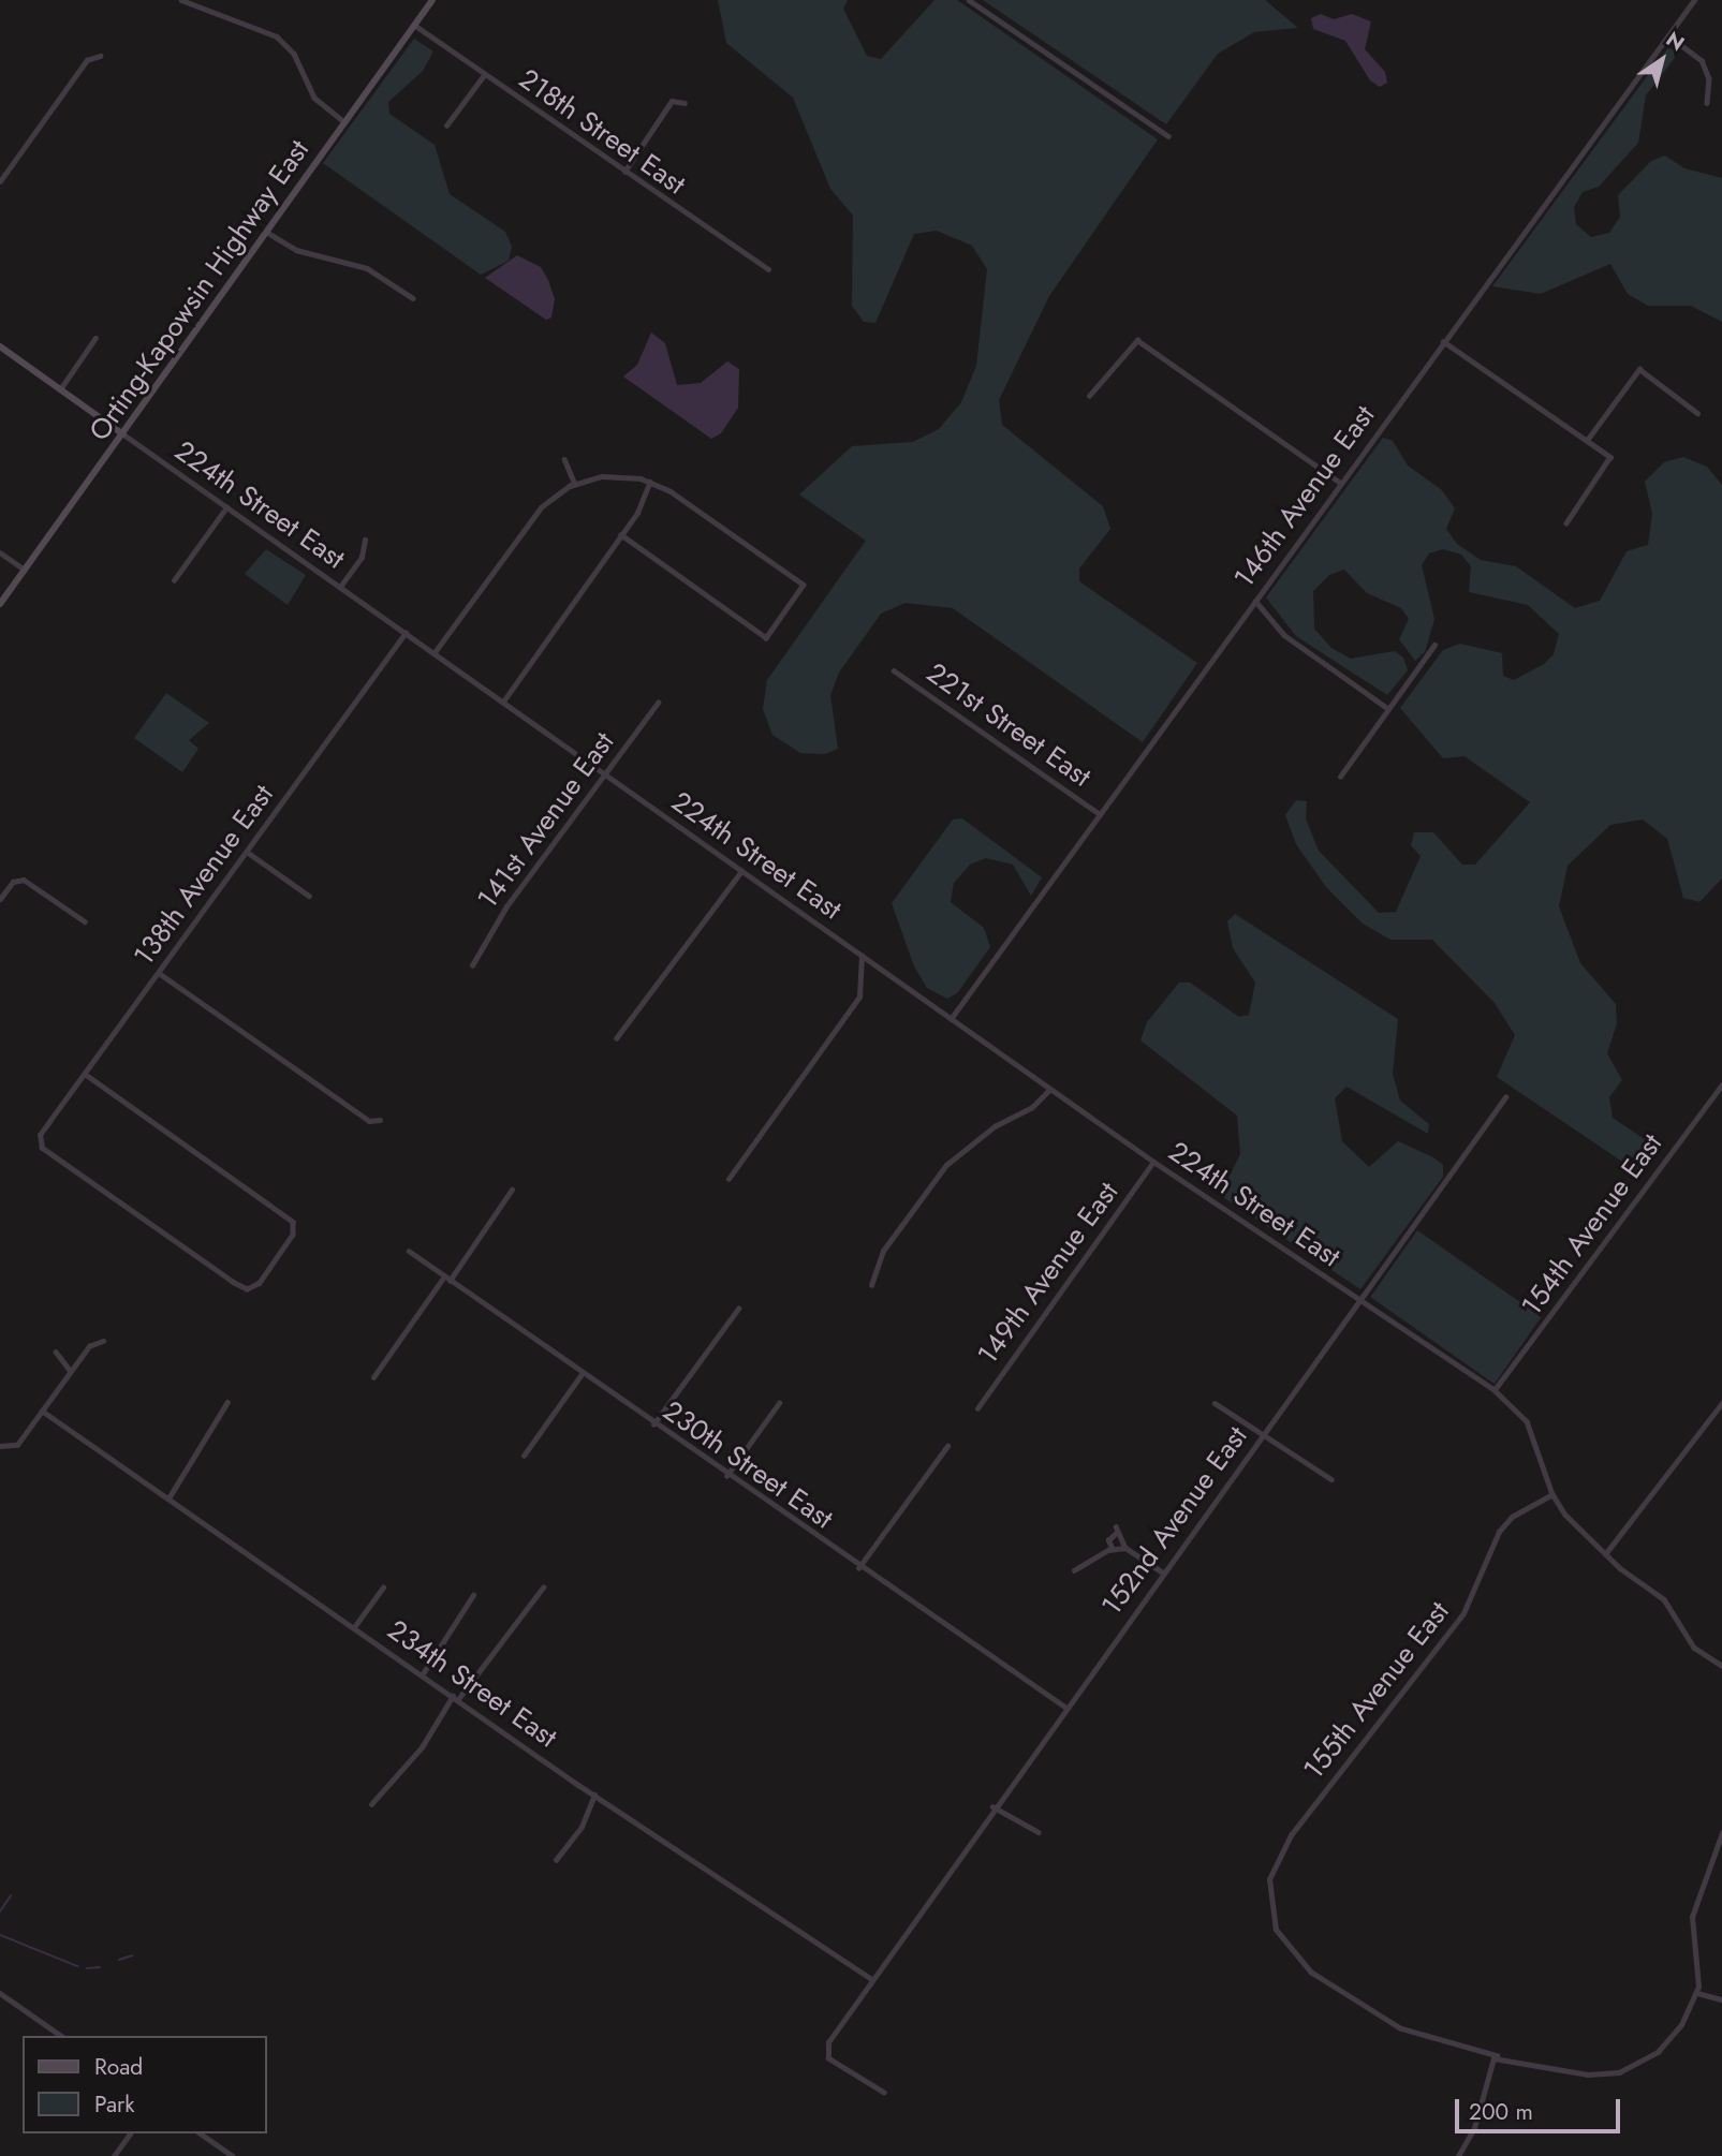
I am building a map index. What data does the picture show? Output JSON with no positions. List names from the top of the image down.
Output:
{
  "streets": {
    "main road": ["Orting-Kapowsin Highway East", "224th Street East"],
    "street": [
      "218th Street East",
      "146th Avenue East",
      "221st Street East",
      "141st Avenue East",
      "138th Avenue East",
      "154th Avenue East",
      "149th Avenue East",
      "230th Street East",
      "152nd Avenue East",
      "234th Street East",
      "155th Avenue East"
    ]
  },
  "crossings": [
    ["218th Street East", "Orting-Kapowsin Highway East"],
    ["Orting-Kapowsin Highway East", "224th Street East"],
    ["146th Avenue East", "224th Street East"],
    ["146th Avenue East", "221st Street East"],
    ["224th Street East", "141st Avenue East"],
    ["224th Street East", "138th Avenue East"],
    ["224th Street East", "154th Avenue East"],
    ["224th Street East", "149th Avenue East"],
    ["224th Street East", "152nd Avenue East"],
    ["230th Street East", "152nd Avenue East"],
    ["152nd Avenue East", "234th Street East"]
  ],
  "legend": ["Road", "Park"],
  "scale_bar": "200 m",
  "north": "top right"
}
